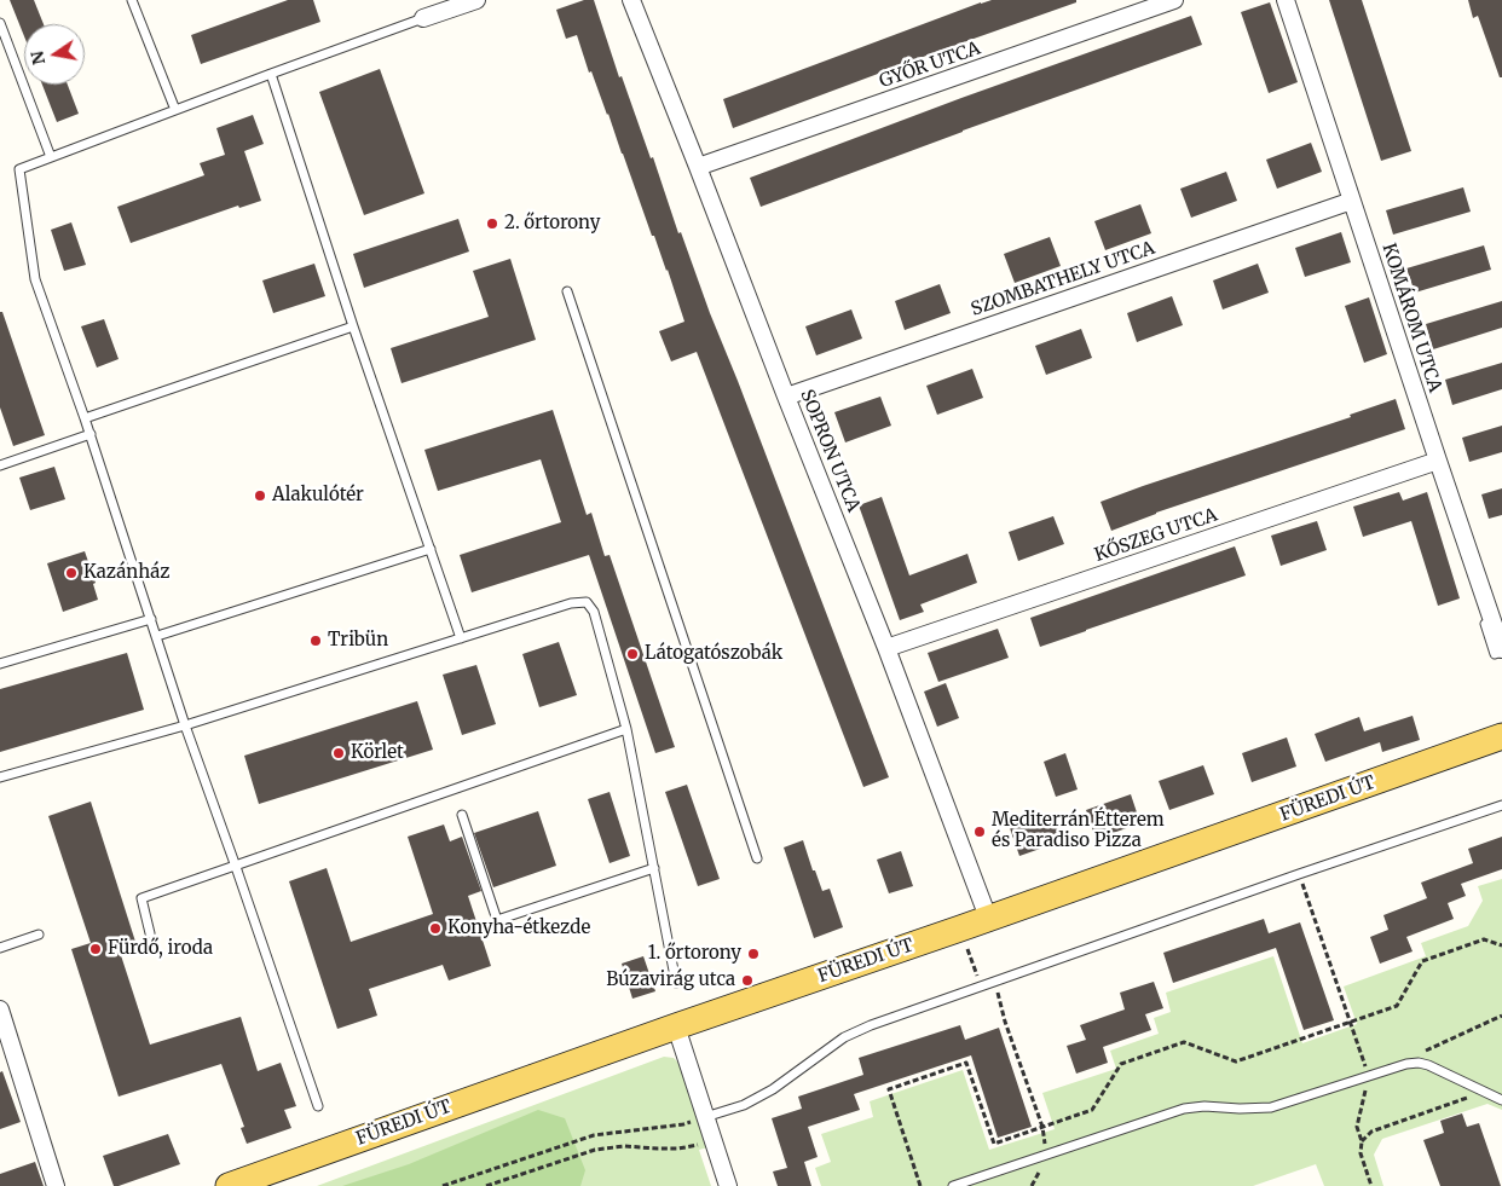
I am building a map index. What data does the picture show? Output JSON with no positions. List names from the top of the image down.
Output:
{
  "streets": {
    "main road": ["FÜREDI ÚT"],
    "street": [
      "GYŐR UTCA",
      "SZOMBATHELY UTCA",
      "KOMÁROM UTCA",
      "SOPRON UTCA",
      "KŐSZEG UTCA"
    ]
  },
  "crossings": [
    ["GYŐR UTCA", "SOPRON UTCA"],
    ["SZOMBATHELY UTCA", "KOMÁROM UTCA"],
    ["SZOMBATHELY UTCA", "SOPRON UTCA"],
    ["KOMÁROM UTCA", "KŐSZEG UTCA"],
    ["SOPRON UTCA", "KŐSZEG UTCA"],
    ["SOPRON UTCA", "FÜREDI ÚT"]
  ],
  "places": [
    "2. őrtorony",
    "Alakulótér",
    "Kazánház",
    "Tribün",
    "Látogatószobák",
    "Körlet",
    "Mediterrán Étterem és Paradiso Pizza",
    "Konyha-étkezde",
    "Fürdő, iroda",
    "1. őrtorony",
    "Búzavirág utca"
  ],
  "north": "left"
}
